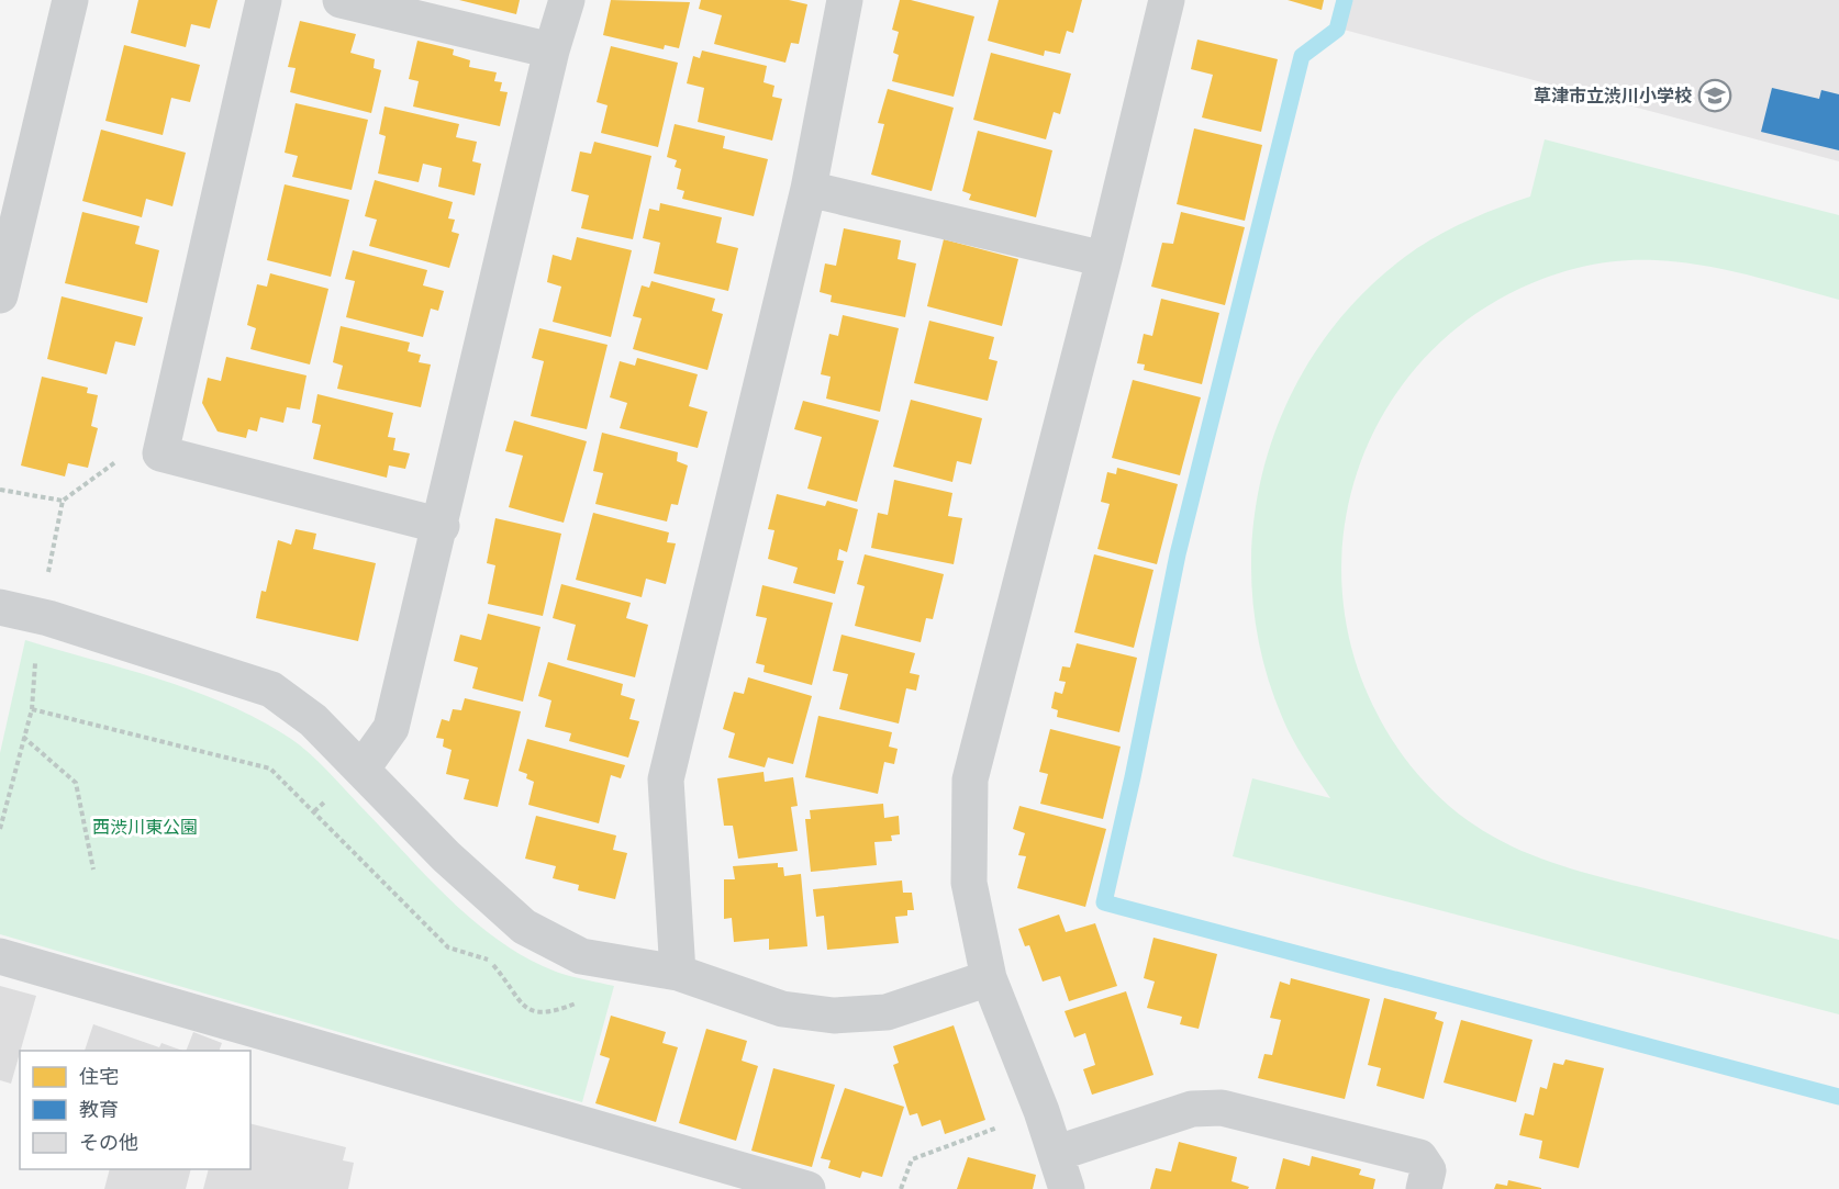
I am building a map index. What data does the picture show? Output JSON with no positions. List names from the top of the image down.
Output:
{
  "parks": ["西渋川東公園"],
  "places": {
    "school or university": ["草津市立渋川小学校"]
  },
  "legend": ["住宅", "教育", "その他"]
}
